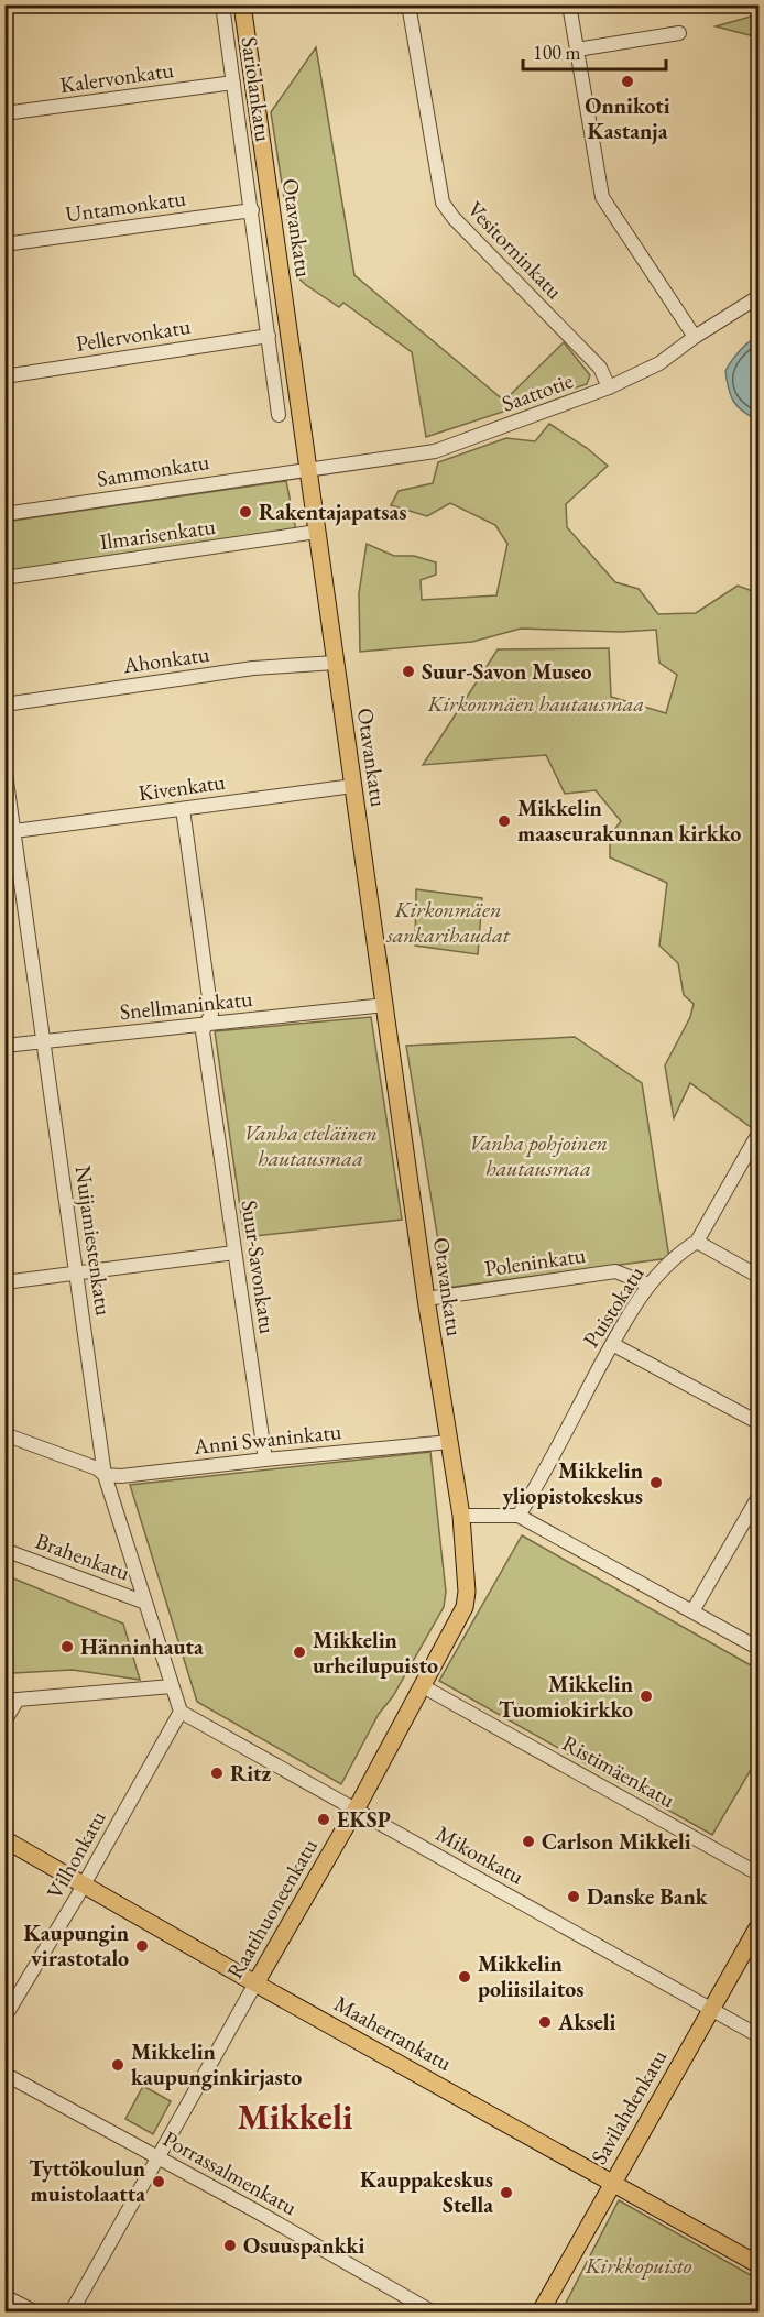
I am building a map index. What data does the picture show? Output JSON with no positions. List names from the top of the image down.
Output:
{
  "streets": {
    "main road": [
      "Otavankatu",
      "Raatihuoneenkatu",
      "Maaherrankatu",
      "Savilahdenkatu"
    ],
    "street": [
      "Kalervonkatu",
      "Sariolankatu",
      "Untamonkatu",
      "Vesitorninkatu",
      "Pellervonkatu",
      "Saattotie",
      "Sammonkatu",
      "Ilmarisenkatu",
      "Ahonkatu",
      "Kivenkatu",
      "Snellmaninkatu",
      "Nuijamiestenkatu",
      "Poleninkatu",
      "Suur-Savonkatu",
      "Puistokatu",
      "Anni Swaninkatu",
      "Brahenkatu",
      "Ristimäenkatu",
      "Vilhonkatu",
      "Mikonkatu",
      "Porrassalmenkatu"
    ]
  },
  "crossings": [
    ["Kalervonkatu", "Sariolankatu"],
    ["Sariolankatu", "Untamonkatu"],
    ["Sariolankatu", "Pellervonkatu"],
    ["Otavankatu", "Saattotie"],
    ["Otavankatu", "Sammonkatu"],
    ["Otavankatu", "Ilmarisenkatu"],
    ["Otavankatu", "Ahonkatu"],
    ["Otavankatu", "Kivenkatu"],
    ["Otavankatu", "Snellmaninkatu"],
    ["Otavankatu", "Poleninkatu"],
    ["Otavankatu", "Anni Swaninkatu"],
    ["Otavankatu", "Raatihuoneenkatu"],
    ["Vesitorninkatu", "Saattotie"],
    ["Saattotie", "Sammonkatu"],
    ["Kivenkatu", "Nuijamiestenkatu"],
    ["Kivenkatu", "Suur-Savonkatu"],
    ["Snellmaninkatu", "Nuijamiestenkatu"],
    ["Snellmaninkatu", "Suur-Savonkatu"],
    ["Nuijamiestenkatu", "Anni Swaninkatu"],
    ["Nuijamiestenkatu", "Brahenkatu"],
    ["Nuijamiestenkatu", "Vilhonkatu"],
    ["Nuijamiestenkatu", "Mikonkatu"],
    ["Poleninkatu", "Puistokatu"],
    ["Suur-Savonkatu", "Anni Swaninkatu"],
    ["Ristimäenkatu", "Raatihuoneenkatu"],
    ["Vilhonkatu", "Mikonkatu"],
    ["Vilhonkatu", "Maaherrankatu"],
    ["Mikonkatu", "Raatihuoneenkatu"],
    ["Mikonkatu", "Savilahdenkatu"],
    ["Raatihuoneenkatu", "Maaherrankatu"],
    ["Raatihuoneenkatu", "Porrassalmenkatu"],
    ["Maaherrankatu", "Savilahdenkatu"]
  ],
  "districts": ["Mikkeli"],
  "parks": [
    "Kirkonmäen hautausmaa",
    "Kirkonmäen sankarihaudat",
    "Vanha eteläinen hautausmaa",
    "Vanha pohjoinen hautausmaa",
    "Kirkkopuisto"
  ],
  "places": [
    "Onnikoti Kastanja",
    "Rakentajapatsas",
    "Suur-Savon Museo",
    "Mikkelin maaseurakunnan kirkko",
    "Mikkelin yliopistokeskus",
    "Hänninhauta",
    "Mikkelin urheilupuisto",
    "Mikkelin Tuomiokirkko",
    "Ritz",
    "EKSP",
    "Carlson Mikkeli",
    "Danske Bank",
    "Kaupungin virastotalo",
    "Mikkelin poliisilaitos",
    "Akseli",
    "Mikkelin kaupunginkirjasto",
    "Tyttökoulun muistolaatta",
    "Kauppakeskus Stella",
    "Osuuspankki"
  ],
  "scale_bar": "100 m"
}
